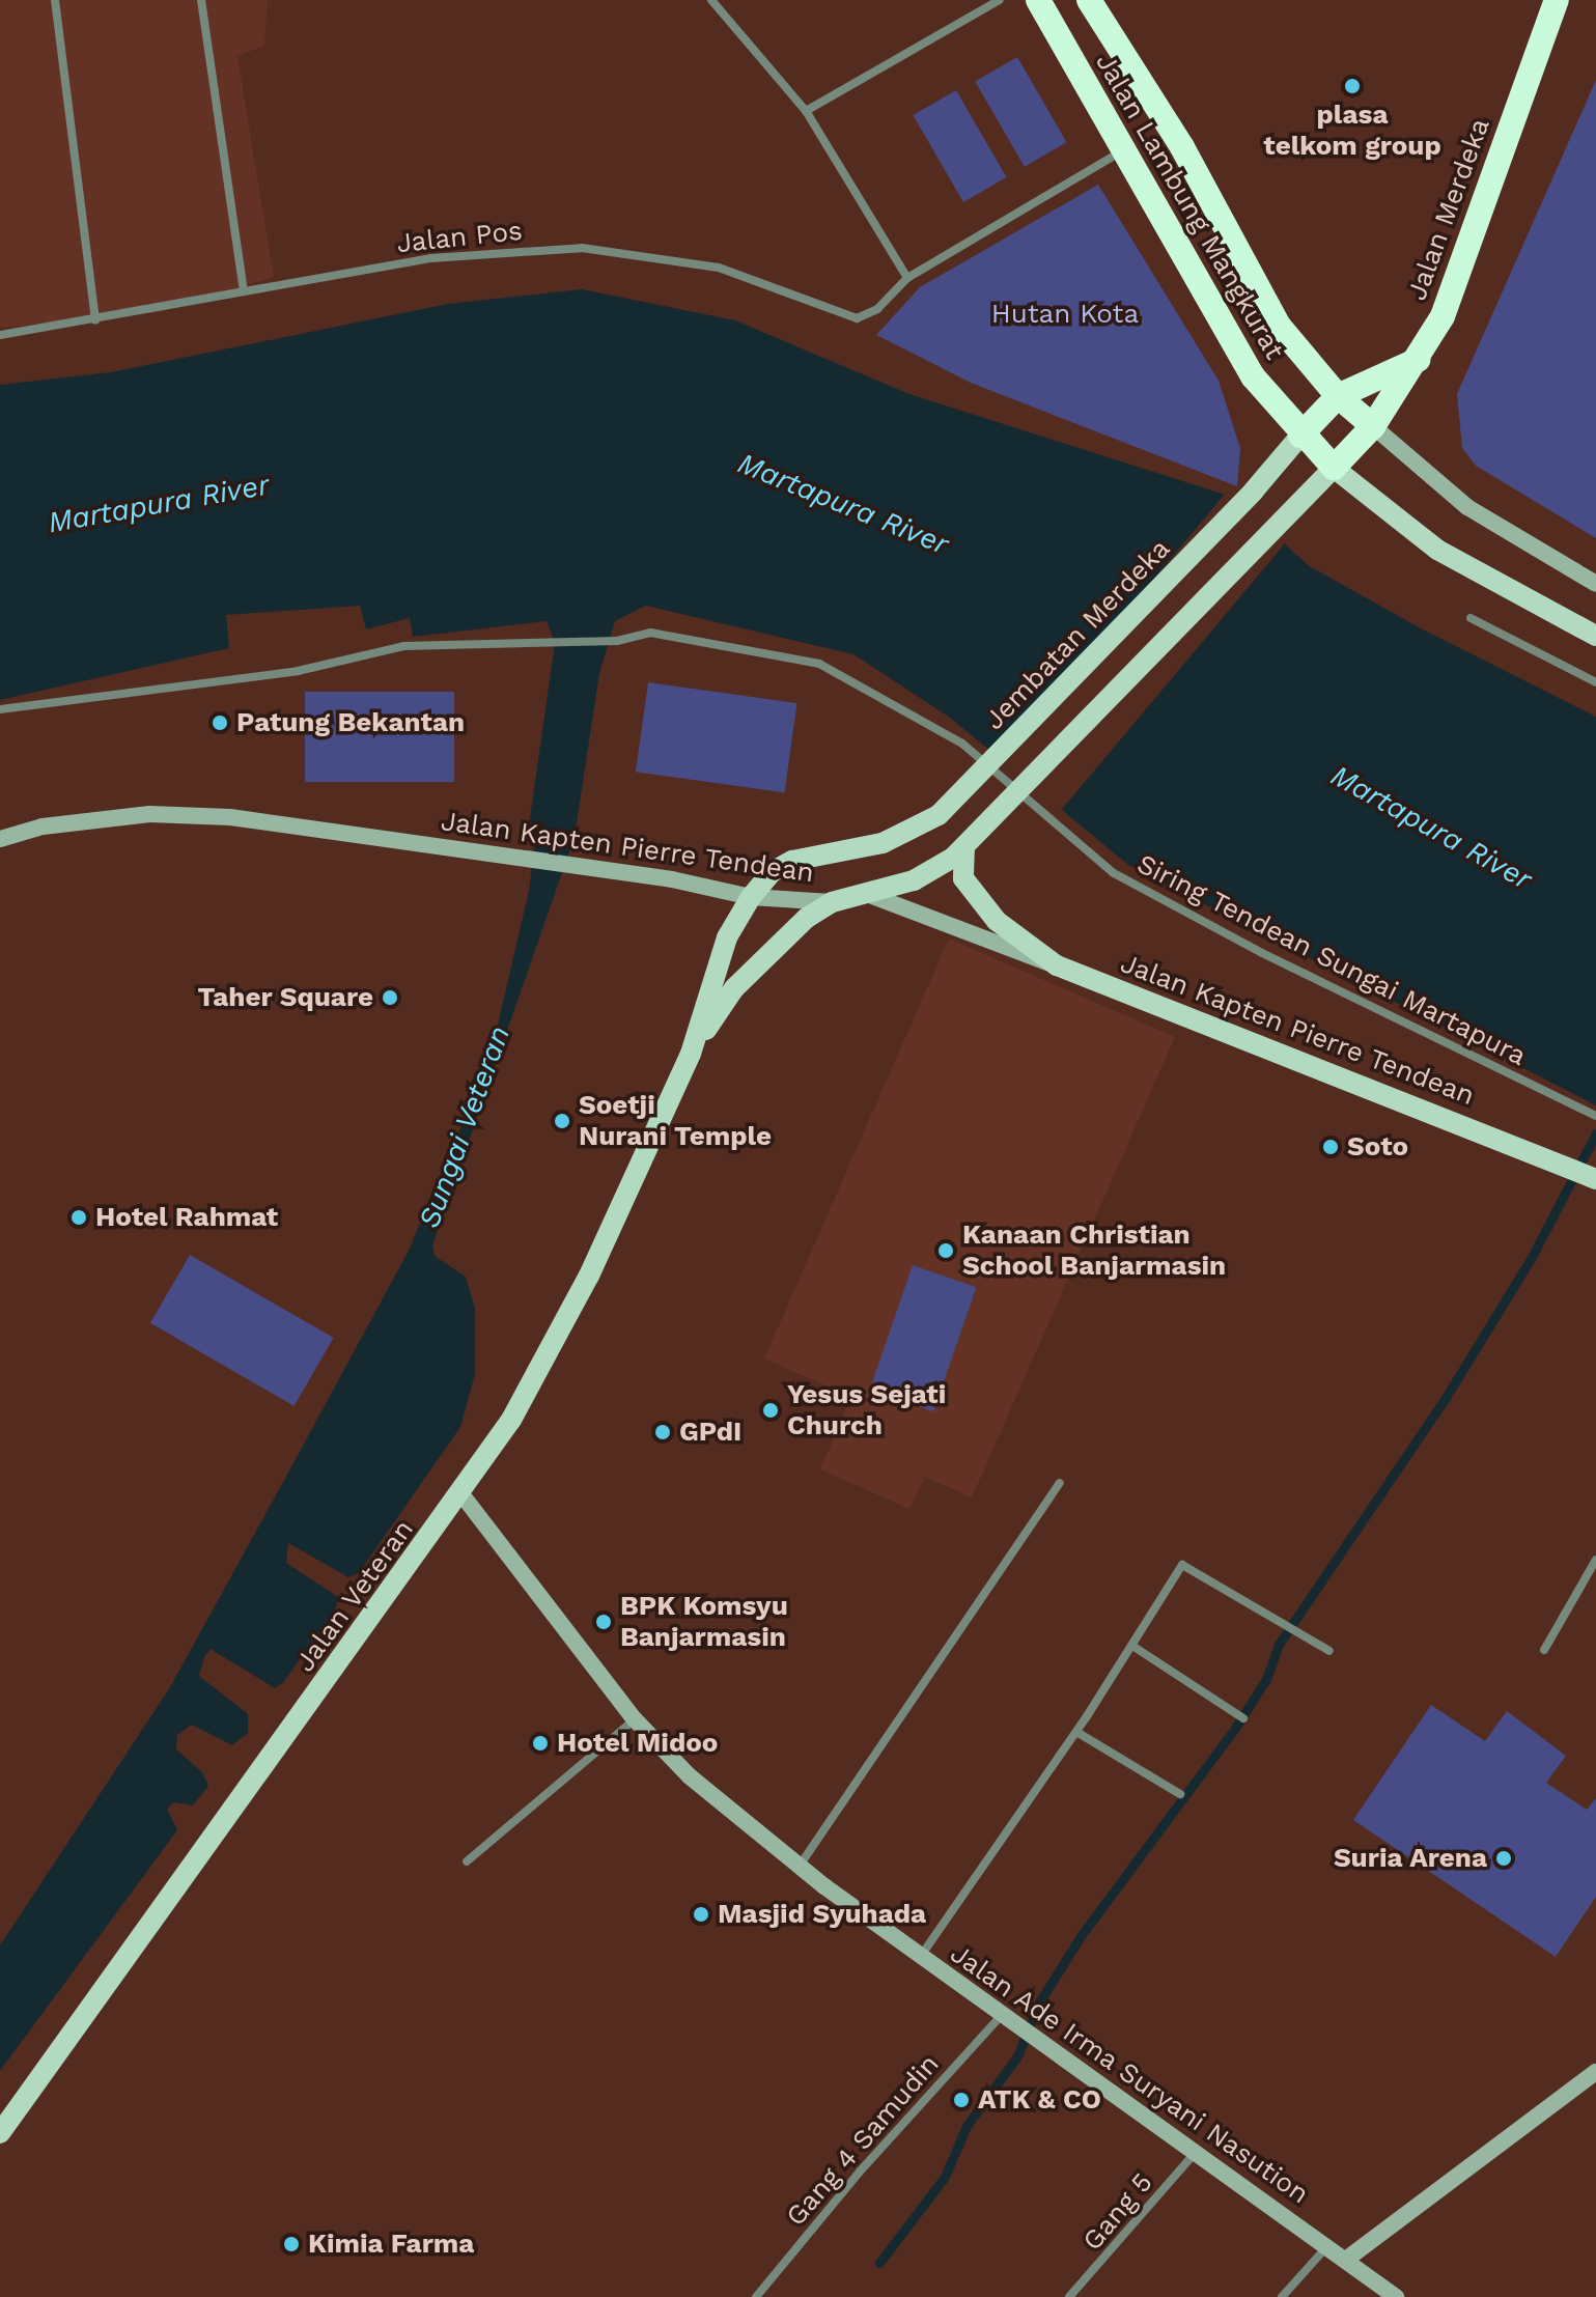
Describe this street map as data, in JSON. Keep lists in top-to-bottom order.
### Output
{
  "streets": {
    "highway": ["Jalan Lambung Mangkurat", "Jalan Merdeka"],
    "main road": ["Jembatan Merdeka", "Jalan Kapten Pierre Tendean", "Jalan Veteran"],
    "street": [
      "Jalan Pos",
      "Siring Tendean Sungai Martapura",
      "Jalan Ade Irma Suryani Nasution",
      "Gang 4 Samudin",
      "Gang 5"
    ]
  },
  "crossings": [
    ["Jalan Lambung Mangkurat", "Jalan Merdeka"],
    ["Jalan Lambung Mangkurat", "Jembatan Merdeka"],
    ["Jembatan Merdeka", "Jalan Kapten Pierre Tendean"],
    ["Jembatan Merdeka", "Jalan Veteran"],
    ["Jalan Veteran", "Jalan Ade Irma Suryani Nasution"],
    ["Jalan Ade Irma Suryani Nasution", "Gang 4 Samudin"],
    ["Jalan Ade Irma Suryani Nasution", "Gang 5"]
  ],
  "water": ["Martapura River", "Sungai Veteran"],
  "parks": ["Hutan Kota"],
  "places": [
    "plasa telkom group",
    "Patung Bekantan",
    "Taher Square",
    "Soetji Nurani Temple",
    "Soto",
    "Hotel Rahmat",
    "Kanaan Christian School Banjarmasin",
    "Yesus Sejati Church",
    "GPdI",
    "BPK Komsyu Banjarmasin",
    "Hotel Midoo",
    "Suria Arena",
    "Masjid Syuhada",
    "ATK & CO",
    "Kimia Farma"
  ]
}
